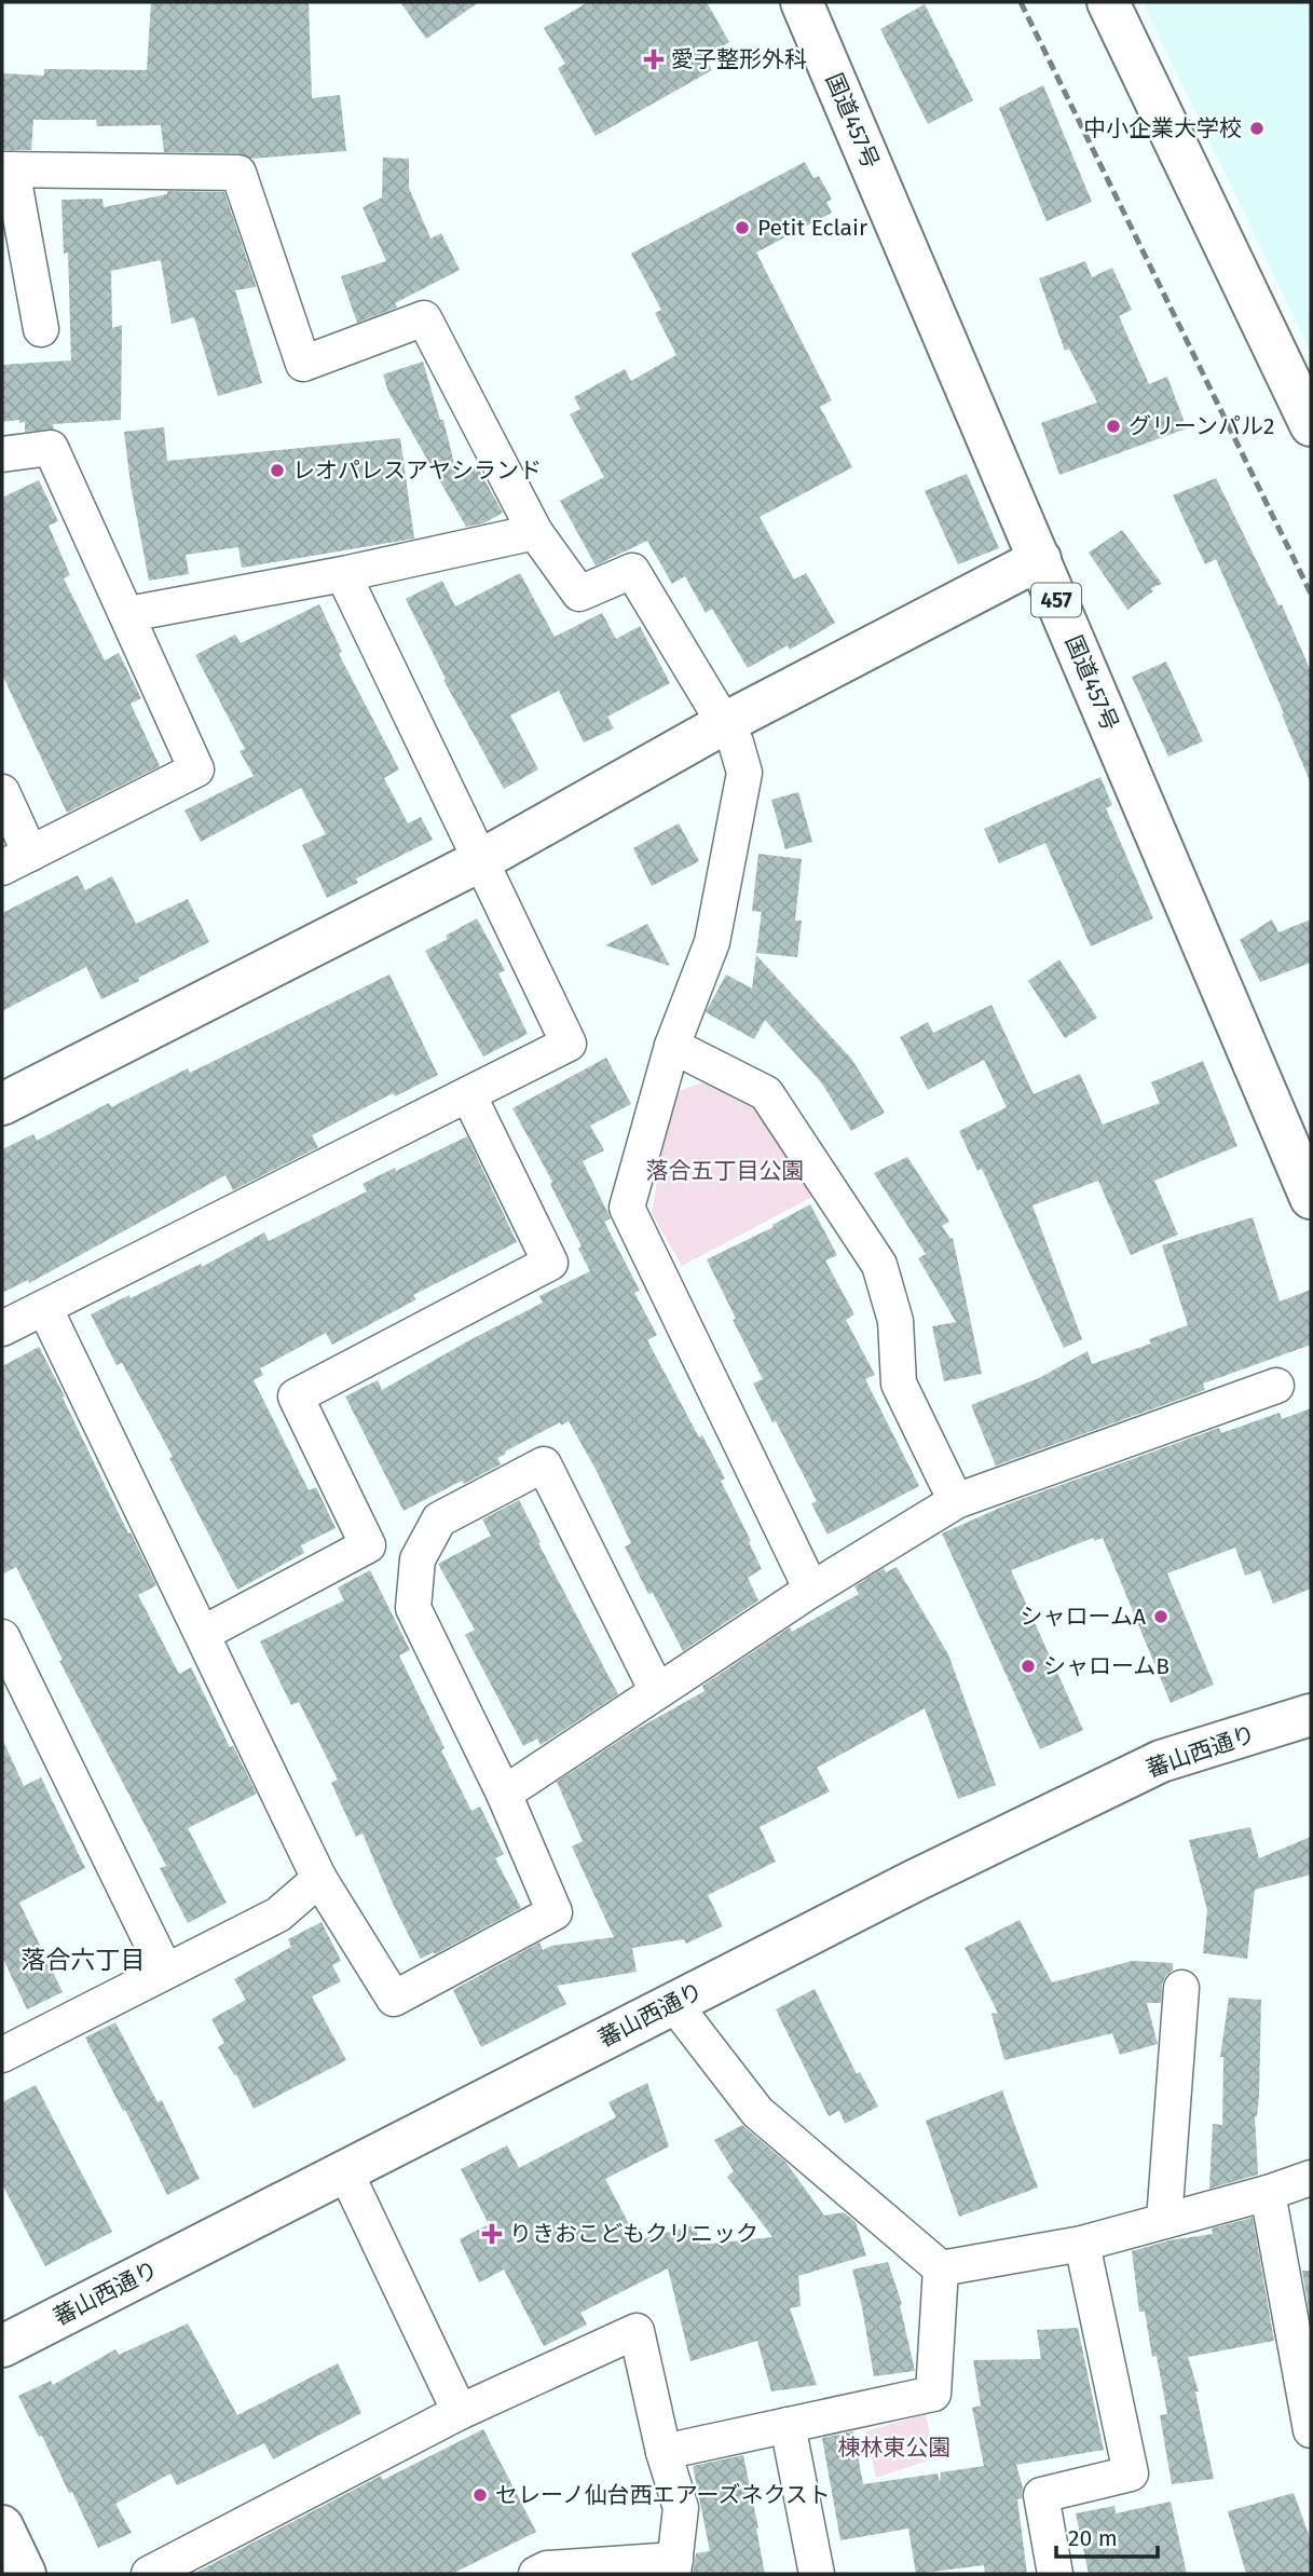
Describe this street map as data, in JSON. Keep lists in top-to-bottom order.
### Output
{
  "streets": {
    "main road": ["国道457号", "457", "蕃山西通り"]
  },
  "districts": ["落合六丁目"],
  "parks": ["落合五丁目公園", "棟林東公園"],
  "places": {
    "health": ["愛子整形外科", "りきおこどもクリニック"],
    "other": [
      "中小企業大学校",
      "Petit Eclair",
      "グリーンパル2",
      "レオパレスアヤシランド",
      "シャロームA",
      "シャロームB",
      "セレーノ仙台西エアーズネクスト"
    ]
  },
  "scale_bar": "20 m"
}
